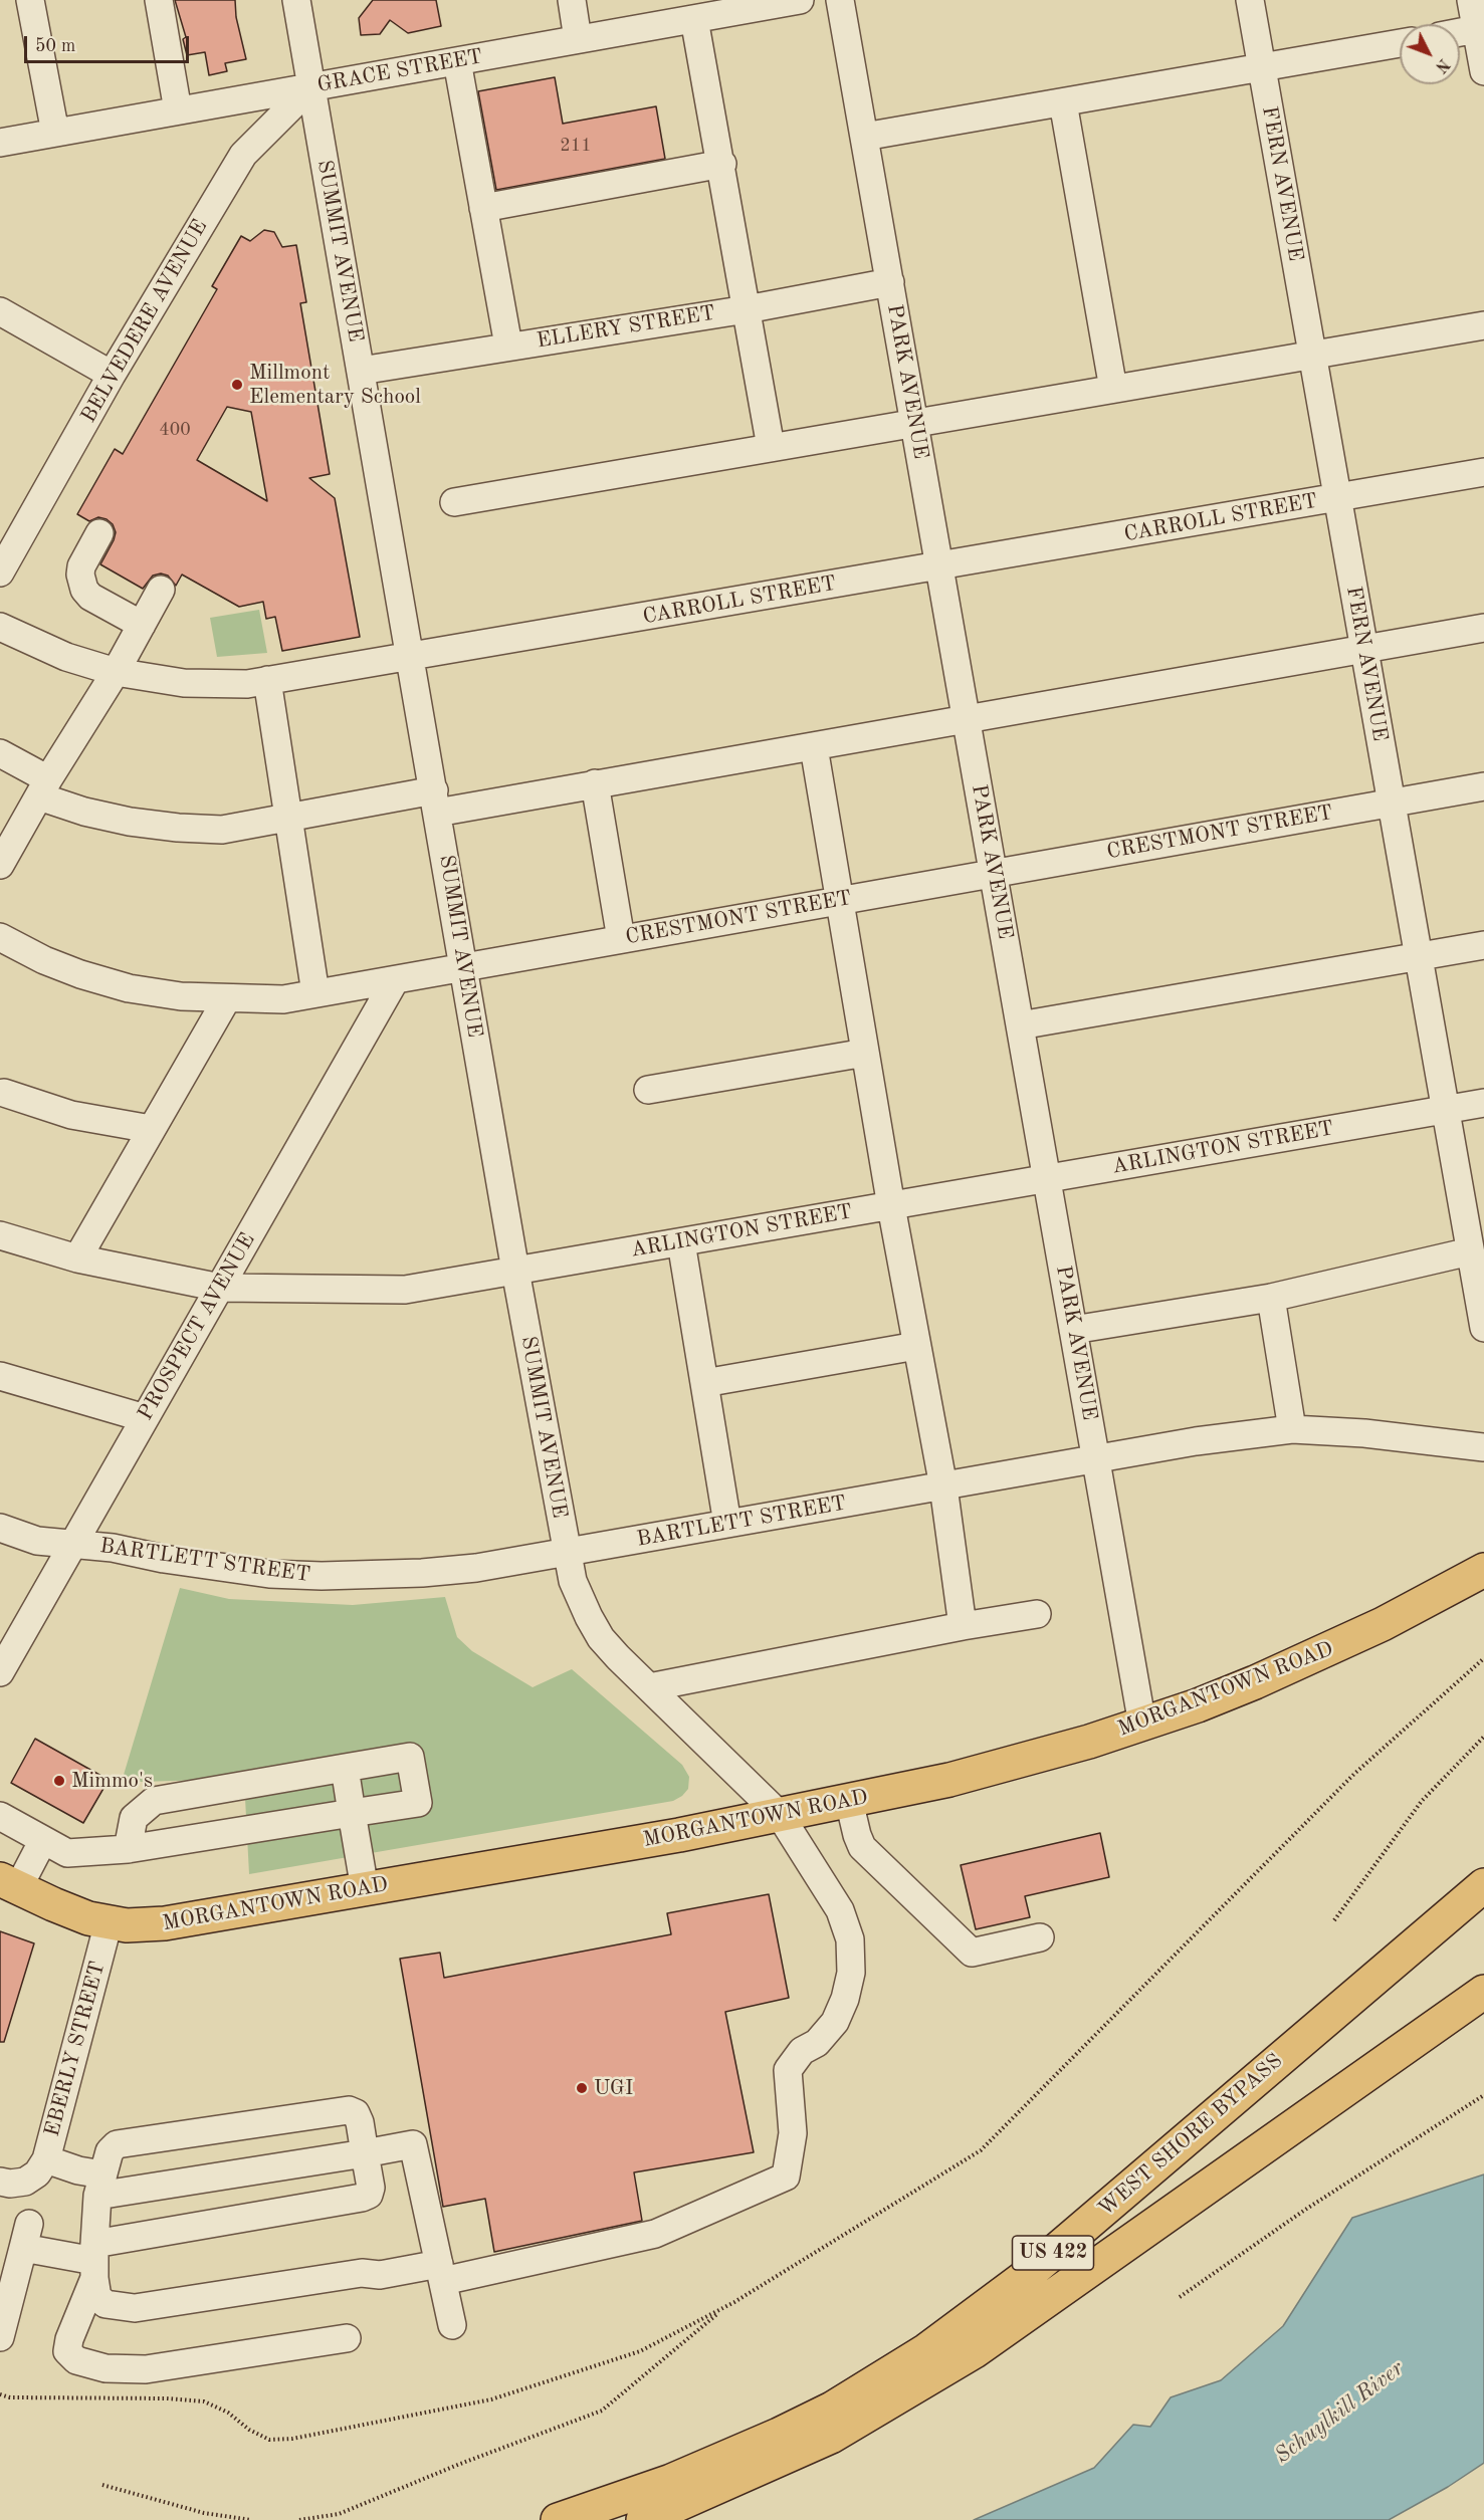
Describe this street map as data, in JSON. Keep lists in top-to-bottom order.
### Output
{
  "streets": {
    "main road": ["MORGANTOWN ROAD", "WEST SHORE BYPASS", "US 422"],
    "street": [
      "GRACE STREET",
      "FERN AVENUE",
      "SUMMIT AVENUE",
      "BELVEDERE AVENUE",
      "ELLERY STREET",
      "PARK AVENUE",
      "CARROLL STREET",
      "CRESTMONT STREET",
      "ARLINGTON STREET",
      "PROSPECT AVENUE",
      "BARTLETT STREET",
      "EBERLY STREET"
    ]
  },
  "crossings": [
    ["GRACE STREET", "SUMMIT AVENUE"],
    ["GRACE STREET", "BELVEDERE AVENUE"],
    ["FERN AVENUE", "CARROLL STREET"],
    ["FERN AVENUE", "CRESTMONT STREET"],
    ["FERN AVENUE", "ARLINGTON STREET"],
    ["SUMMIT AVENUE", "BELVEDERE AVENUE"],
    ["SUMMIT AVENUE", "ELLERY STREET"],
    ["SUMMIT AVENUE", "CARROLL STREET"],
    ["SUMMIT AVENUE", "CRESTMONT STREET"],
    ["SUMMIT AVENUE", "ARLINGTON STREET"],
    ["SUMMIT AVENUE", "BARTLETT STREET"],
    ["SUMMIT AVENUE", "MORGANTOWN ROAD"],
    ["ELLERY STREET", "PARK AVENUE"],
    ["PARK AVENUE", "CARROLL STREET"],
    ["PARK AVENUE", "CRESTMONT STREET"],
    ["PARK AVENUE", "ARLINGTON STREET"],
    ["PARK AVENUE", "BARTLETT STREET"],
    ["PARK AVENUE", "MORGANTOWN ROAD"],
    ["CRESTMONT STREET", "PROSPECT AVENUE"],
    ["ARLINGTON STREET", "PROSPECT AVENUE"],
    ["PROSPECT AVENUE", "BARTLETT STREET"],
    ["MORGANTOWN ROAD", "EBERLY STREET"]
  ],
  "water": ["Schuylkill River"],
  "places": ["Millmont Elementary School", "Mimmo's", "UGI"],
  "house_numbers": ["211", "400"],
  "scale_bar": "50 m",
  "north": "bottom right"
}
